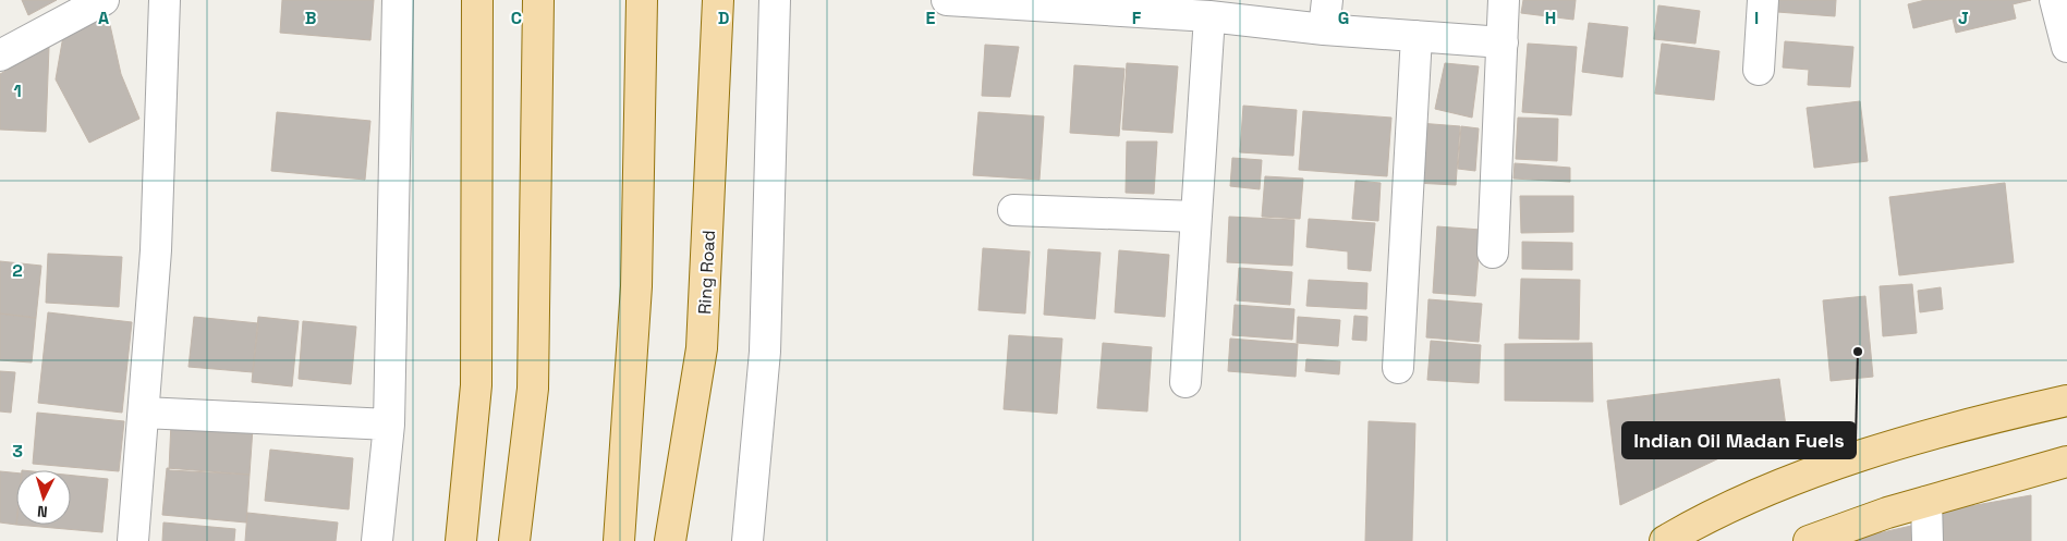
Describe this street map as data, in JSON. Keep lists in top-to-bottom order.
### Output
{
  "streets": {
    "main road": ["Ring Road"]
  },
  "places": ["Indian Oil Madan Fuels"],
  "north": "bottom",
  "grid": {
    "columns": [
      "A",
      "B",
      "C",
      "D",
      "E",
      "F",
      "G",
      "H",
      "I",
      "J"
    ],
    "rows": ["1", "2", "3"]
  }
}
